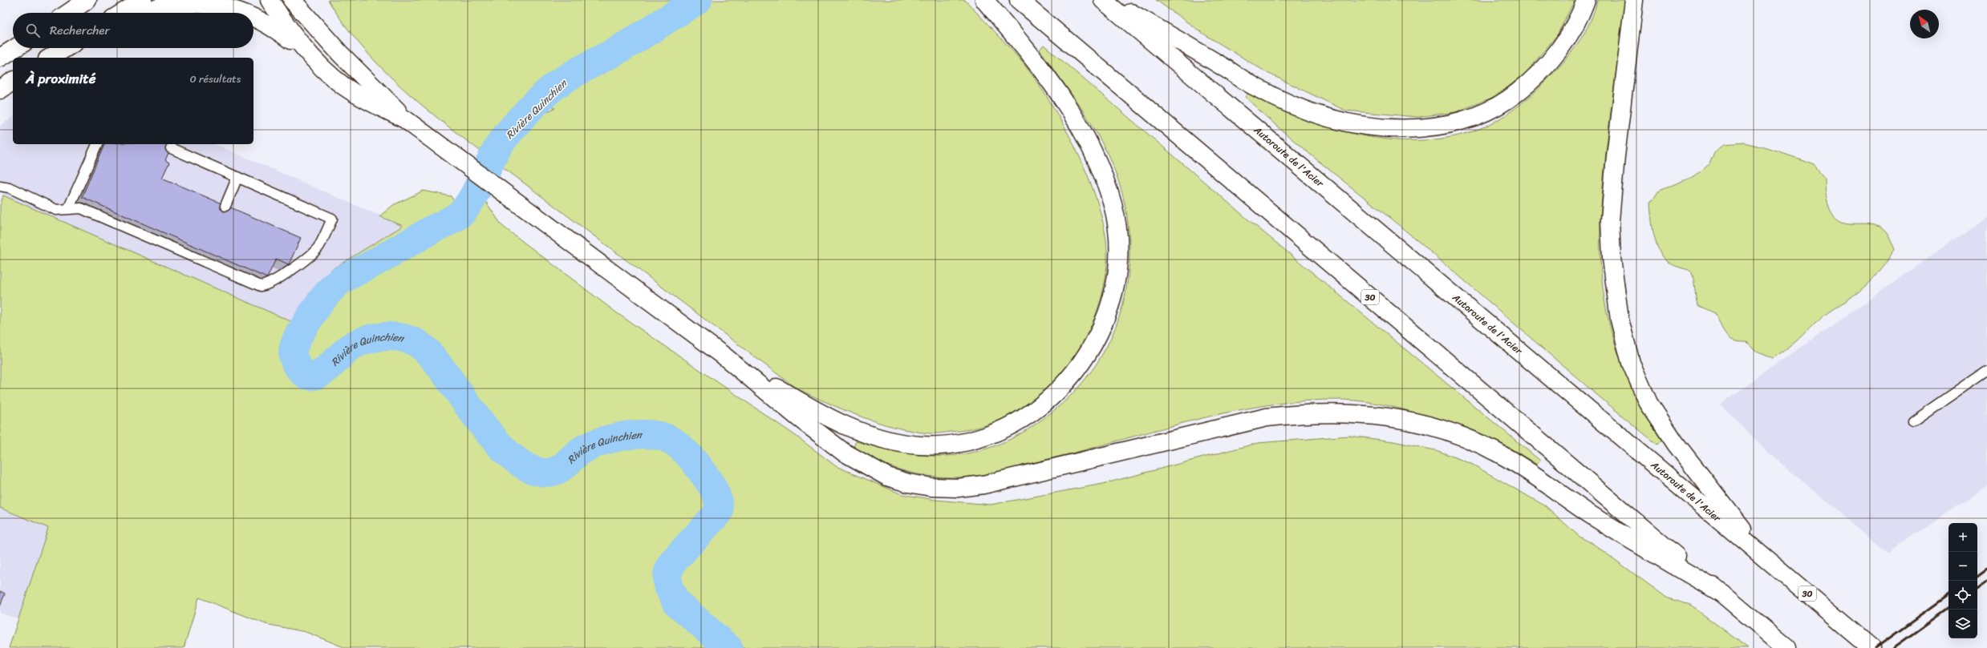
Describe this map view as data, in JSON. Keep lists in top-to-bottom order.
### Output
{
  "streets": {
    "main road": ["Autoroute de l'Acier", "30"]
  },
  "water": ["Rivière Quinchien"],
  "north": "top left",
  "page": {
    "search": "Rechercher",
    "heading": ["À proximité", "0 résultats"],
    "map_buttons": ["+", "−"]
  }
}
